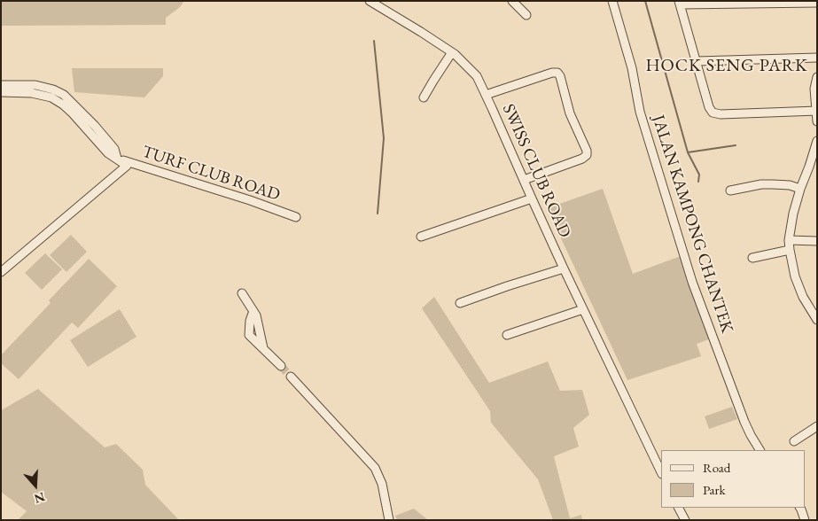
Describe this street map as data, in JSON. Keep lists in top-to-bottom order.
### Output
{
  "streets": {
    "street": ["SWISS CLUB ROAD", "TURF CLUB ROAD", "JALAN KAMPONG CHANTEK"]
  },
  "districts": ["HOCK SENG PARK"],
  "legend": ["Road", "Park"],
  "north": "bottom"
}
